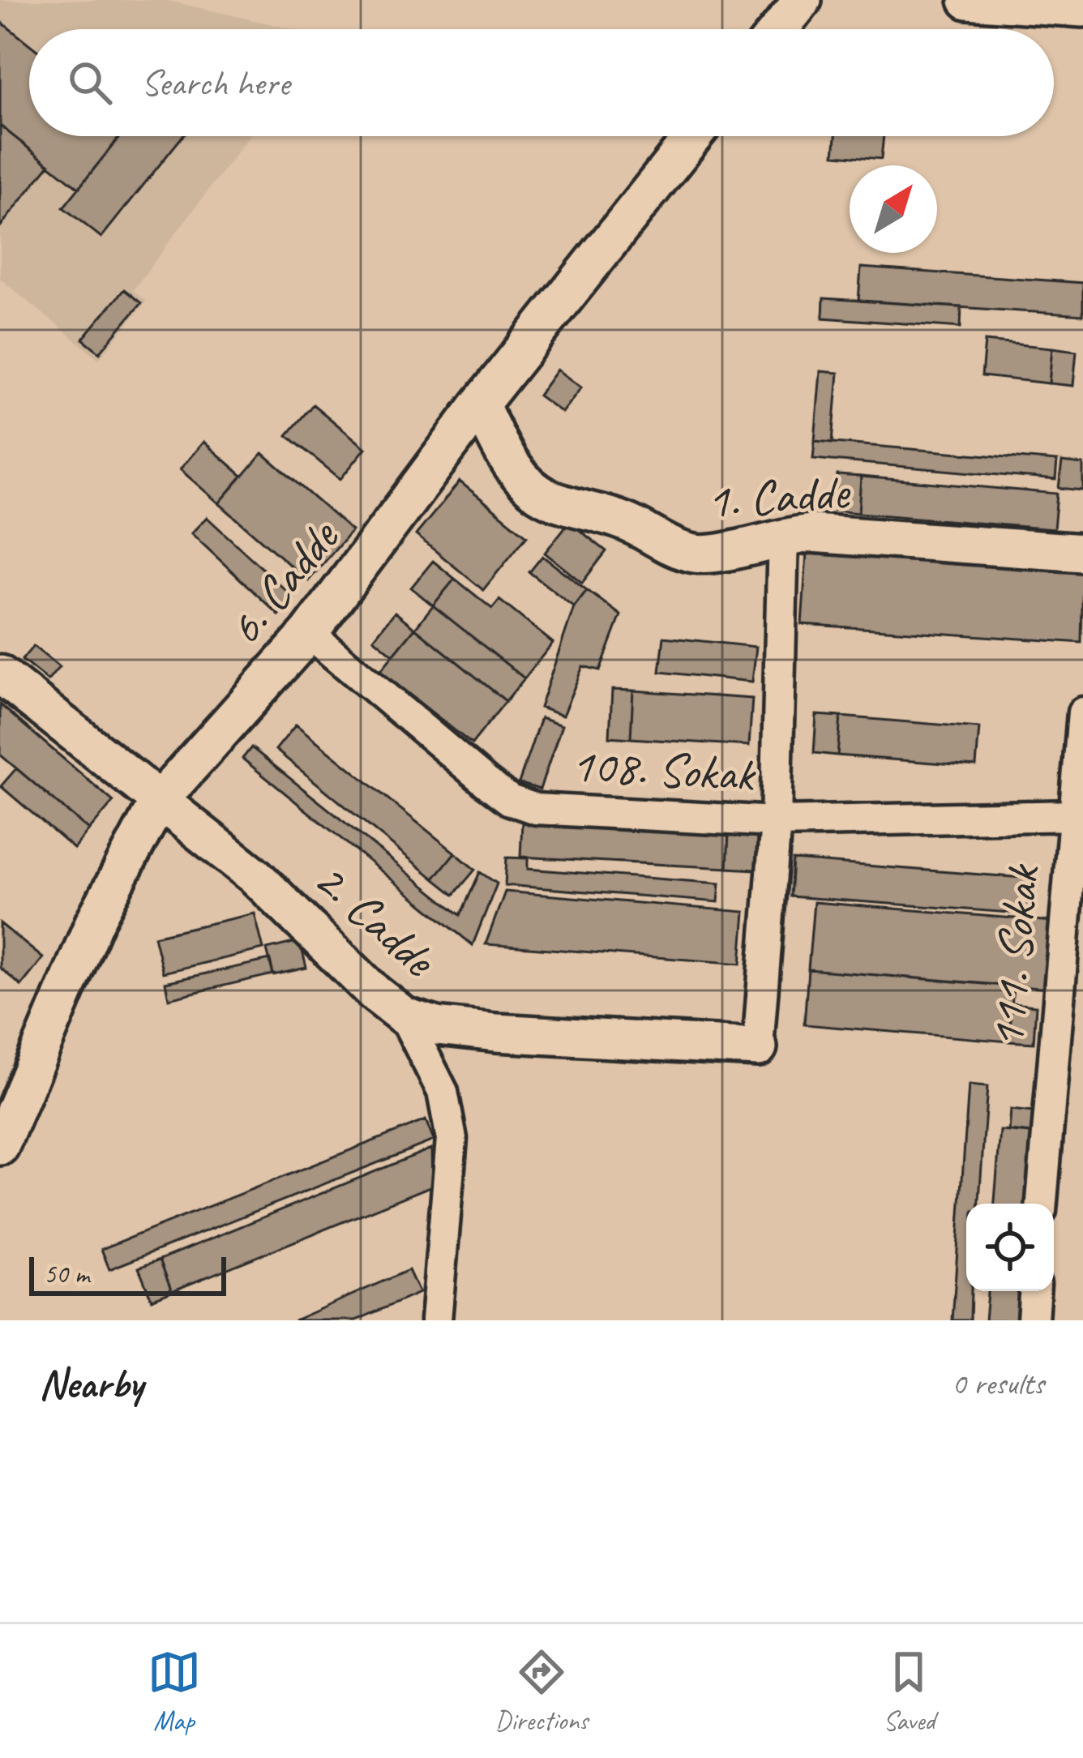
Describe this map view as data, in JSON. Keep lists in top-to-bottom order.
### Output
{
  "streets": {
    "street": [
      "1. Cadde",
      "6. Cadde",
      "108. Sokak",
      "2. Cadde",
      "111. Sokak"
    ]
  },
  "crossings": [
    ["1. Cadde", "6. Cadde"],
    ["6. Cadde", "108. Sokak"],
    ["6. Cadde", "2. Cadde"],
    ["108. Sokak", "111. Sokak"]
  ],
  "scale_bar": "50 m",
  "north": "top right",
  "page": {
    "search": "Search here",
    "scale": "50 m",
    "heading": ["Nearby", "0 results"],
    "nav": ["Map", "Directions", "Saved"]
  }
}
